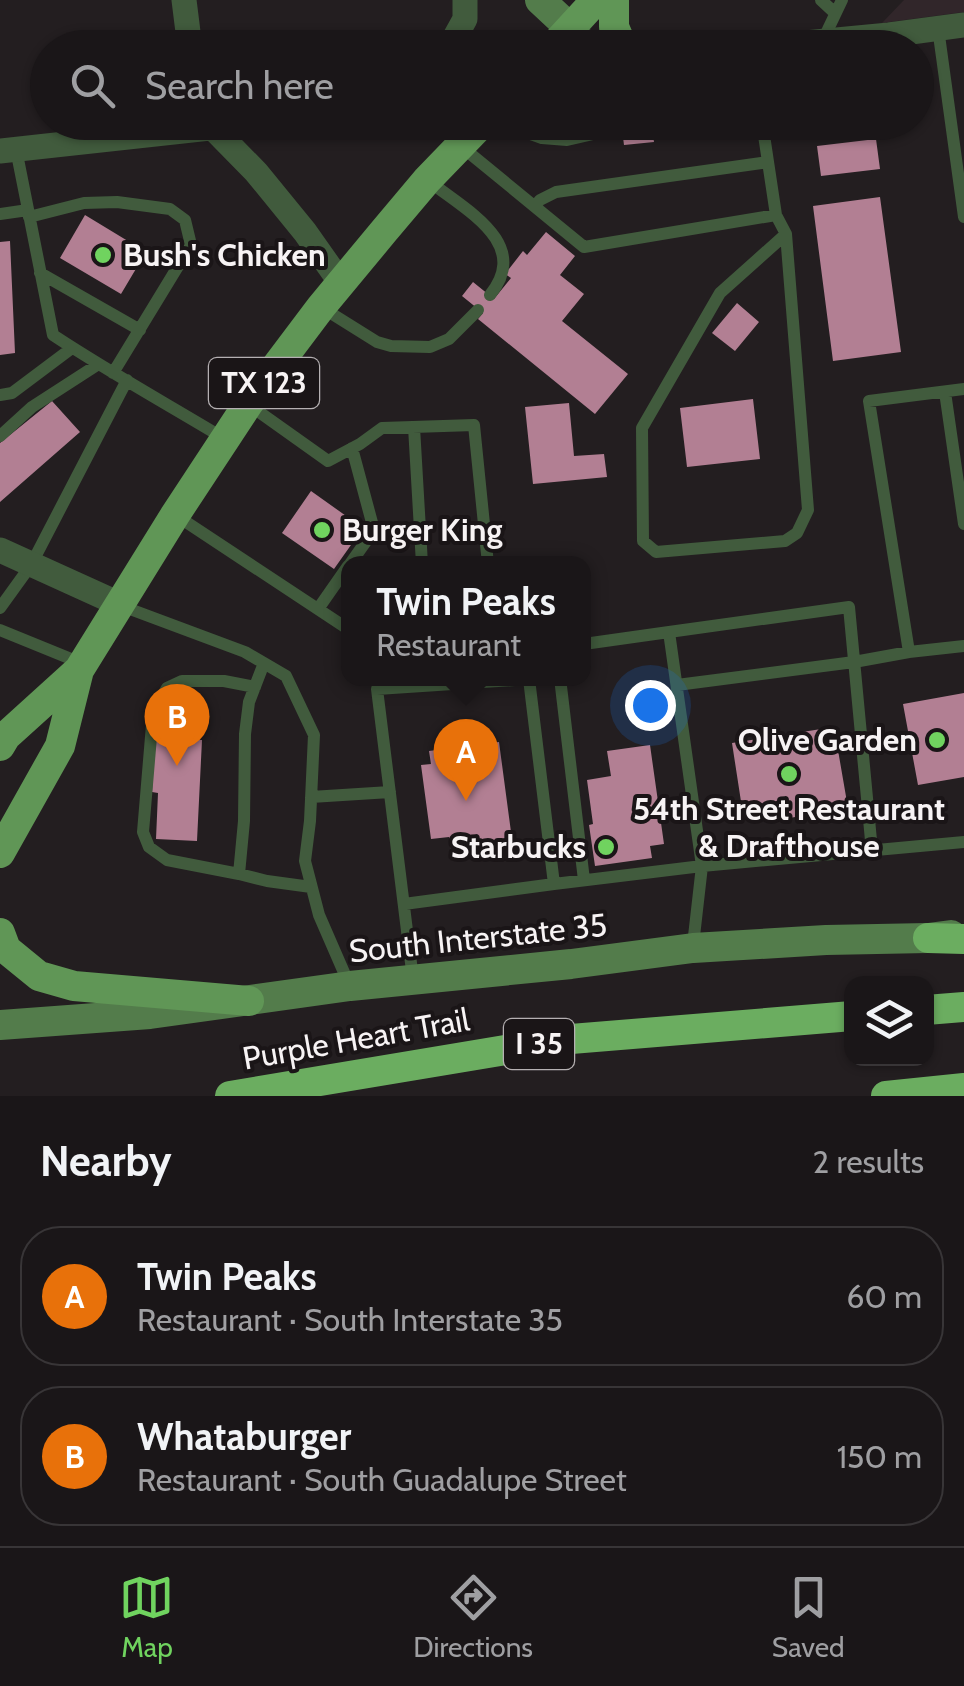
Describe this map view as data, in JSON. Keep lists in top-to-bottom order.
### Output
{
  "streets": {
    "highway": ["Purple Heart Trail", "I 35"],
    "main road": ["TX 123", "South Interstate 35"]
  },
  "places": [
    "Bush's Chicken",
    "Burger King",
    "Olive Garden",
    "54th Street Restaurant & Drafthouse",
    "Starbucks"
  ],
  "page": {
    "search": "Search here",
    "popup": ["Twin Peaks", "Restaurant"],
    "pins": ["B", "A"],
    "heading": ["Nearby", "2 results"],
    "list": [
      {
        "mark": "A",
        "name": "Twin Peaks",
        "note": "Restaurant · South Interstate 35",
        "value": "60 m"
      },
      {
        "mark": "B",
        "name": "Whataburger",
        "note": "Restaurant · South Guadalupe Street",
        "value": "150 m"
      }
    ],
    "nav": ["Map", "Directions", "Saved"]
  }
}
